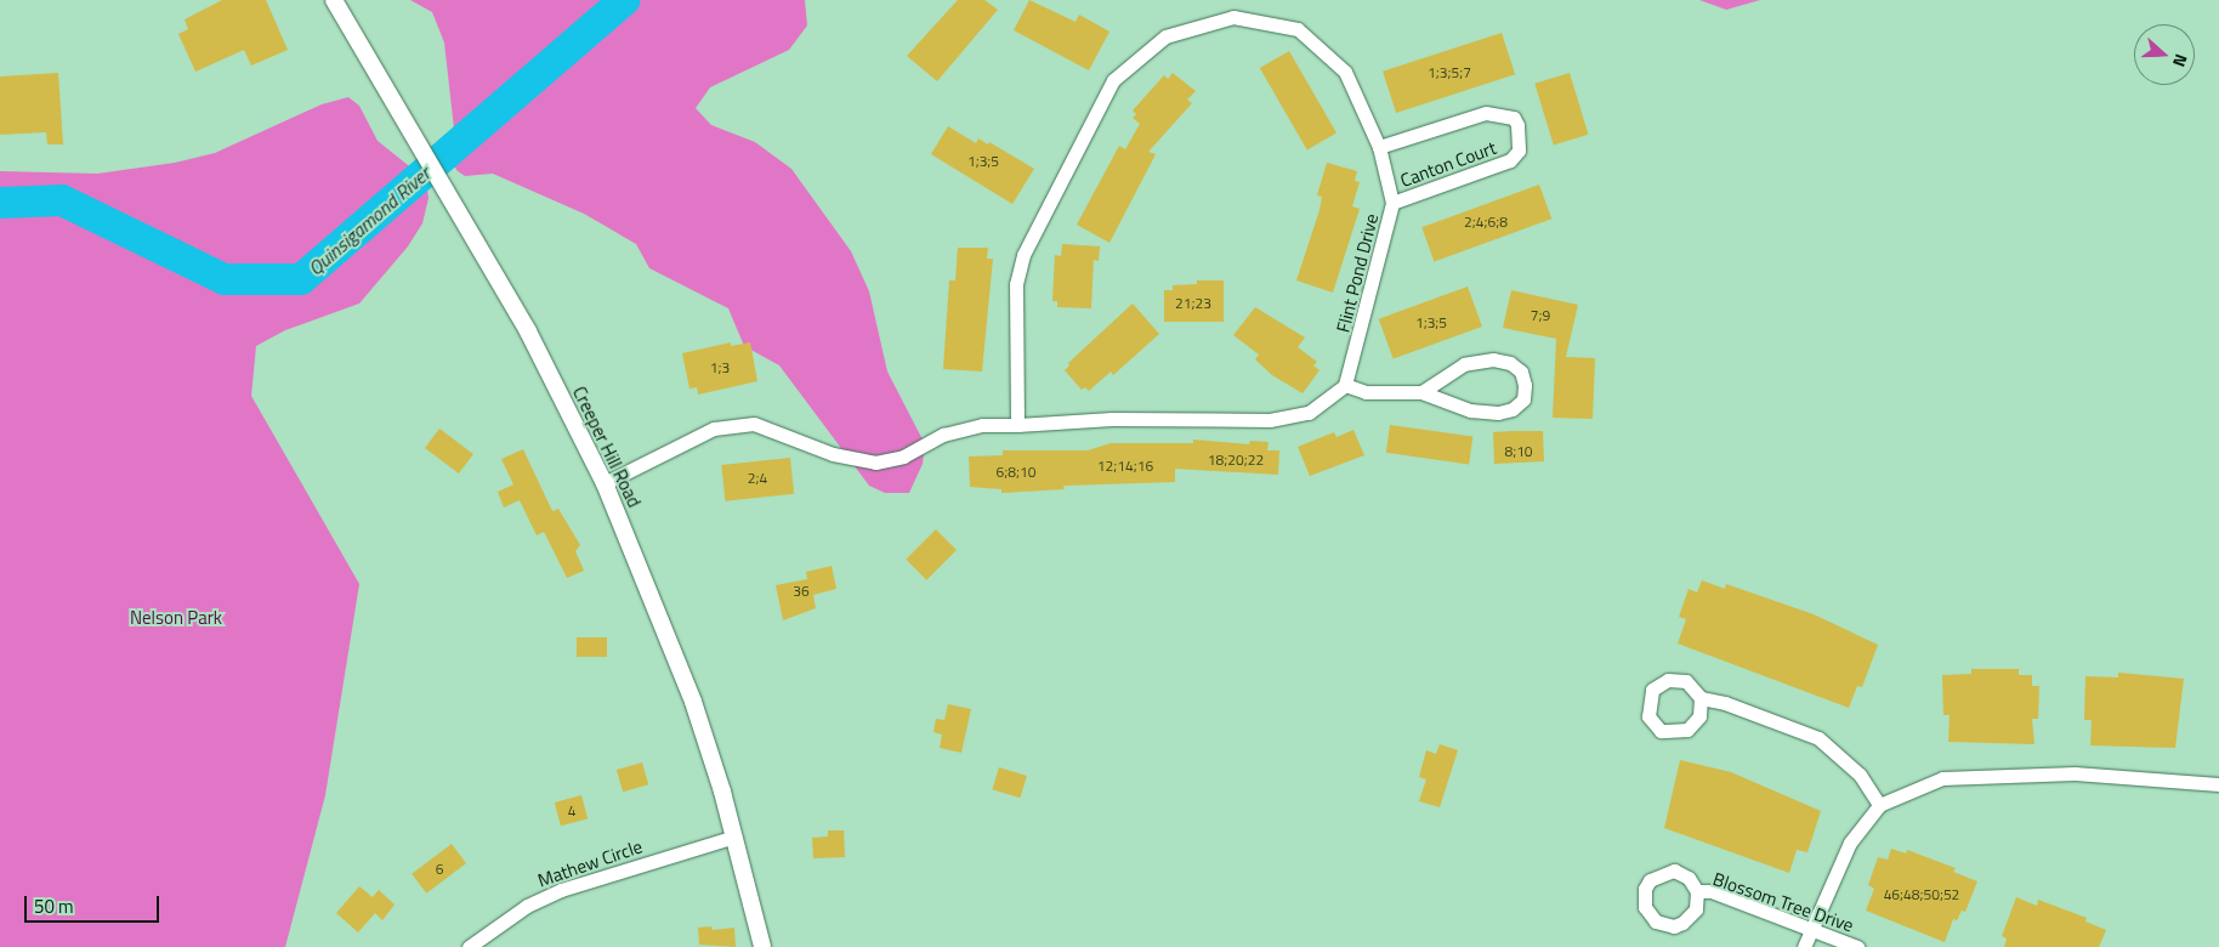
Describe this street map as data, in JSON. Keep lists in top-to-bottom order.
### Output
{
  "streets": {
    "street": [
      "Canton Court",
      "Flint Pond Drive",
      "Creeper Hill Road",
      "Mathew Circle",
      "Blossom Tree Drive"
    ]
  },
  "crossings": [
    ["Canton Court", "Flint Pond Drive"],
    ["Creeper Hill Road", "Mathew Circle"]
  ],
  "water": ["Quinsigamond River"],
  "parks": ["Nelson Park"],
  "house_numbers": [
    "1;3;5;7",
    "1;3;5",
    "2;4;6;8",
    "21;23",
    "7;9",
    "1;3;5",
    "1;3",
    "8;10",
    "18;20;22",
    "12;14;16",
    "6;8;10",
    "2;4",
    "36",
    "4",
    "6",
    "46;48;50;52"
  ],
  "scale_bar": "50 m",
  "north": "right"
}
